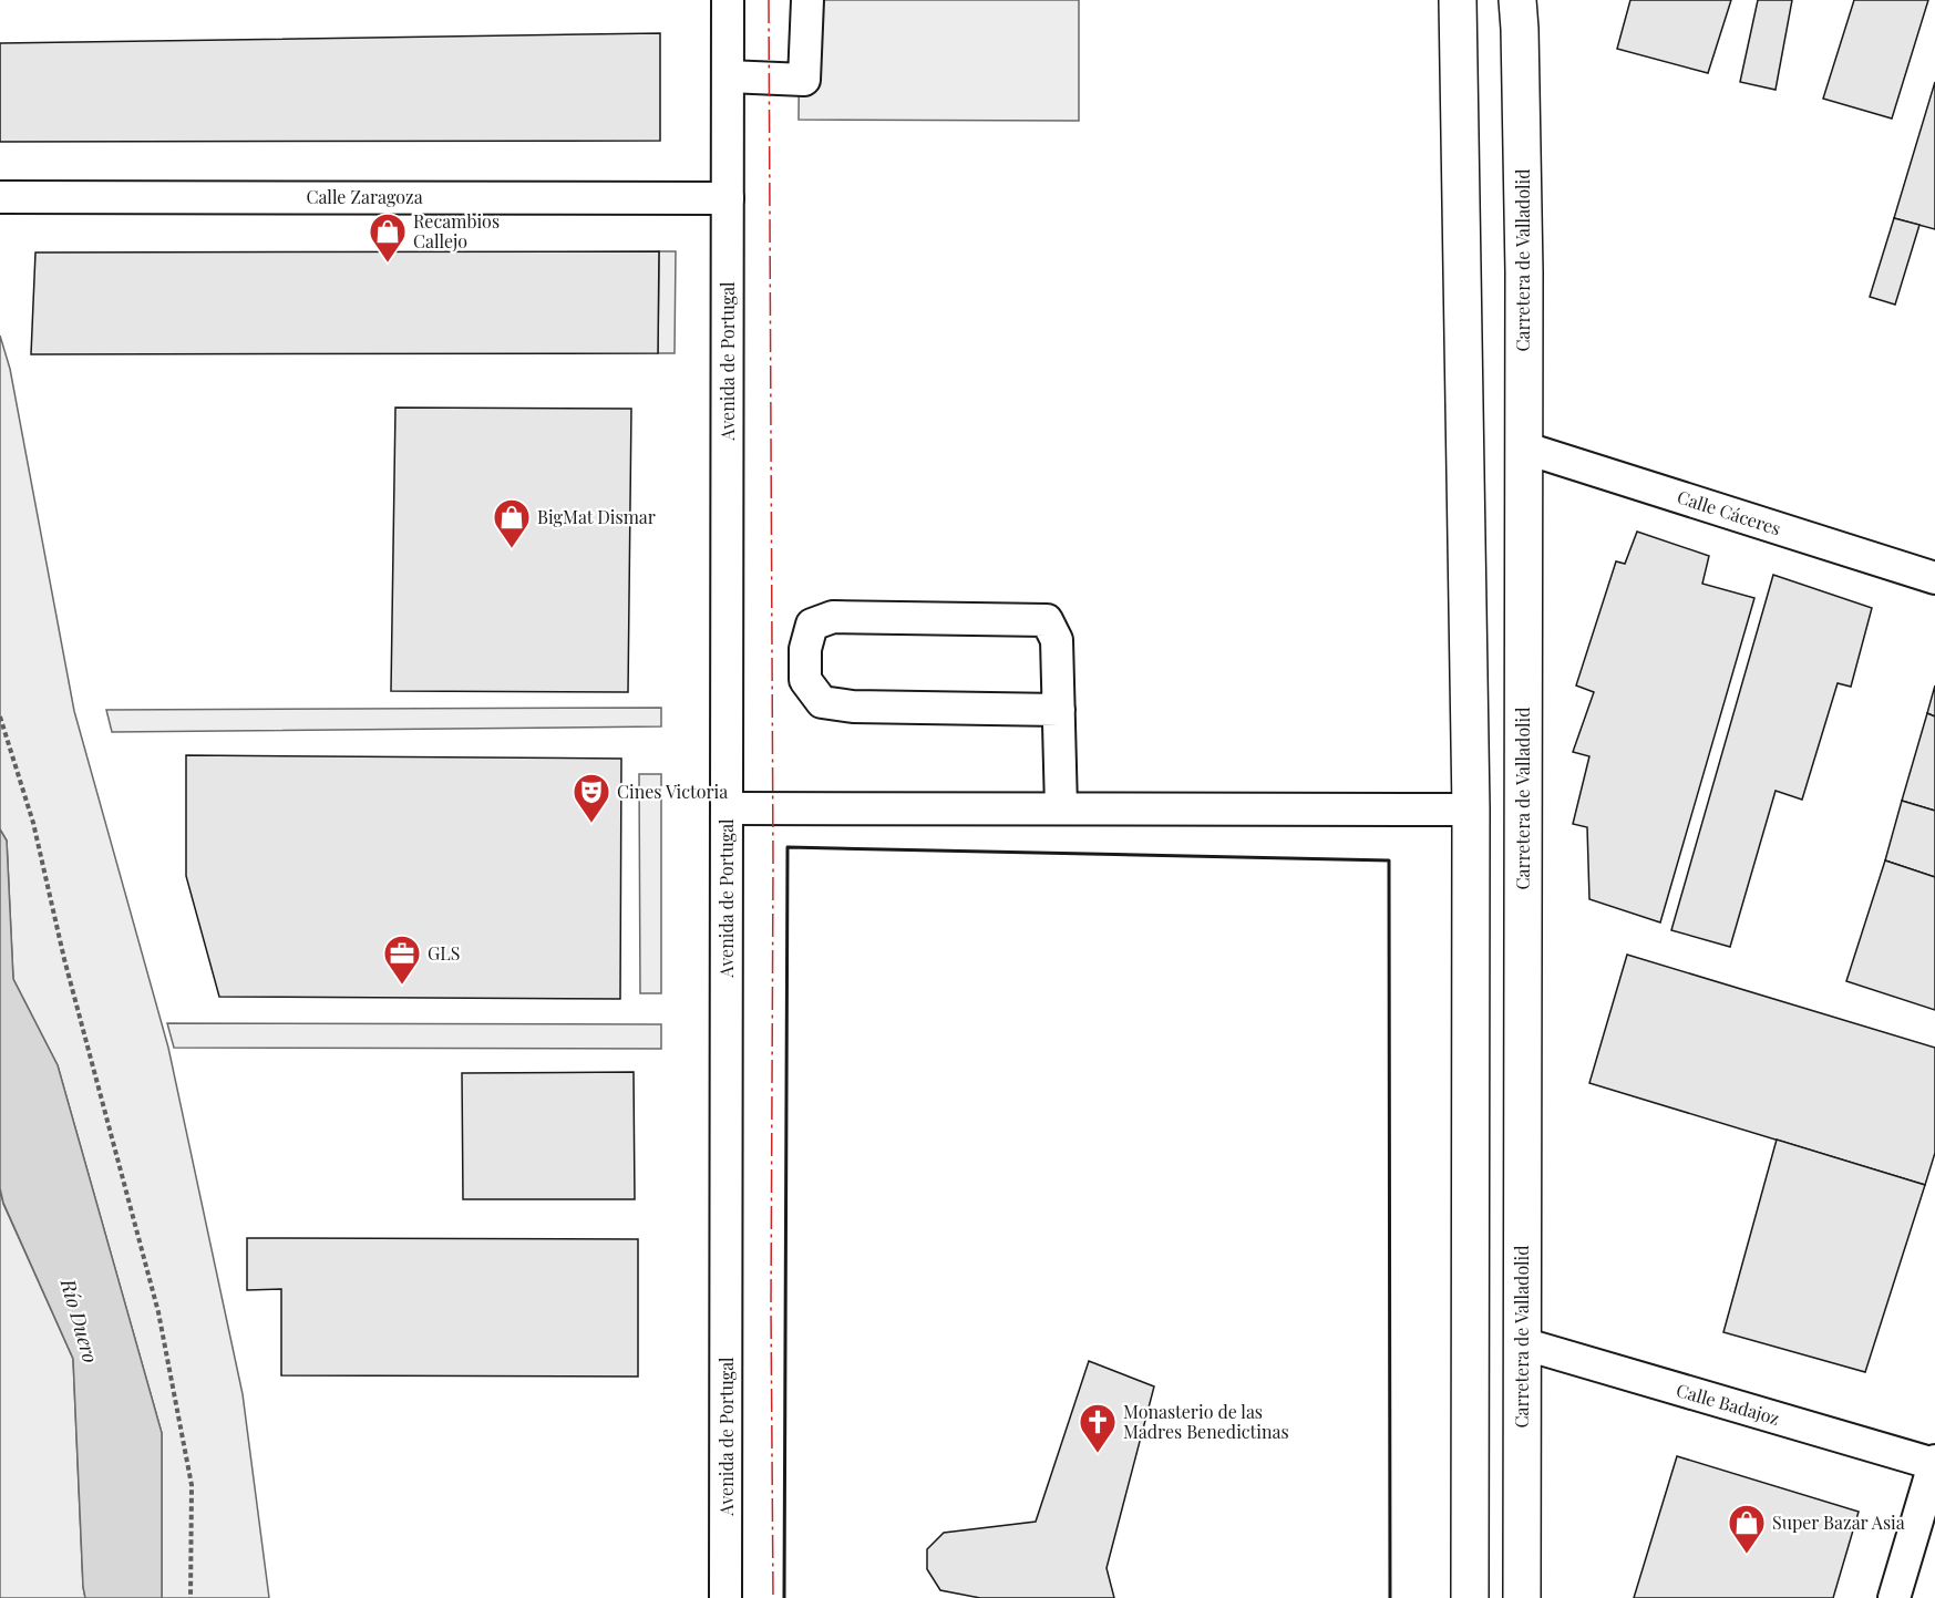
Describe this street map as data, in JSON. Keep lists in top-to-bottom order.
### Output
{
  "streets": {
    "highway": ["Carretera de Valladolid"],
    "street": [
      "Calle Zaragoza",
      "Avenida de Portugal",
      "Calle Cáceres",
      "Calle Badajoz"
    ]
  },
  "crossings": [
    ["Calle Zaragoza", "Avenida de Portugal"],
    ["Carretera de Valladolid", "Calle Cáceres"],
    ["Carretera de Valladolid", "Calle Badajoz"]
  ],
  "water": ["Río Duero"],
  "places": {
    "shop": ["Recambios Callejo", "BigMat Dismar", "Super Bazar Asia"],
    "theatre": ["Cines Victoria"],
    "office": ["GLS"],
    "church": ["Monasterio de las Madres Benedictinas"]
  }
}
